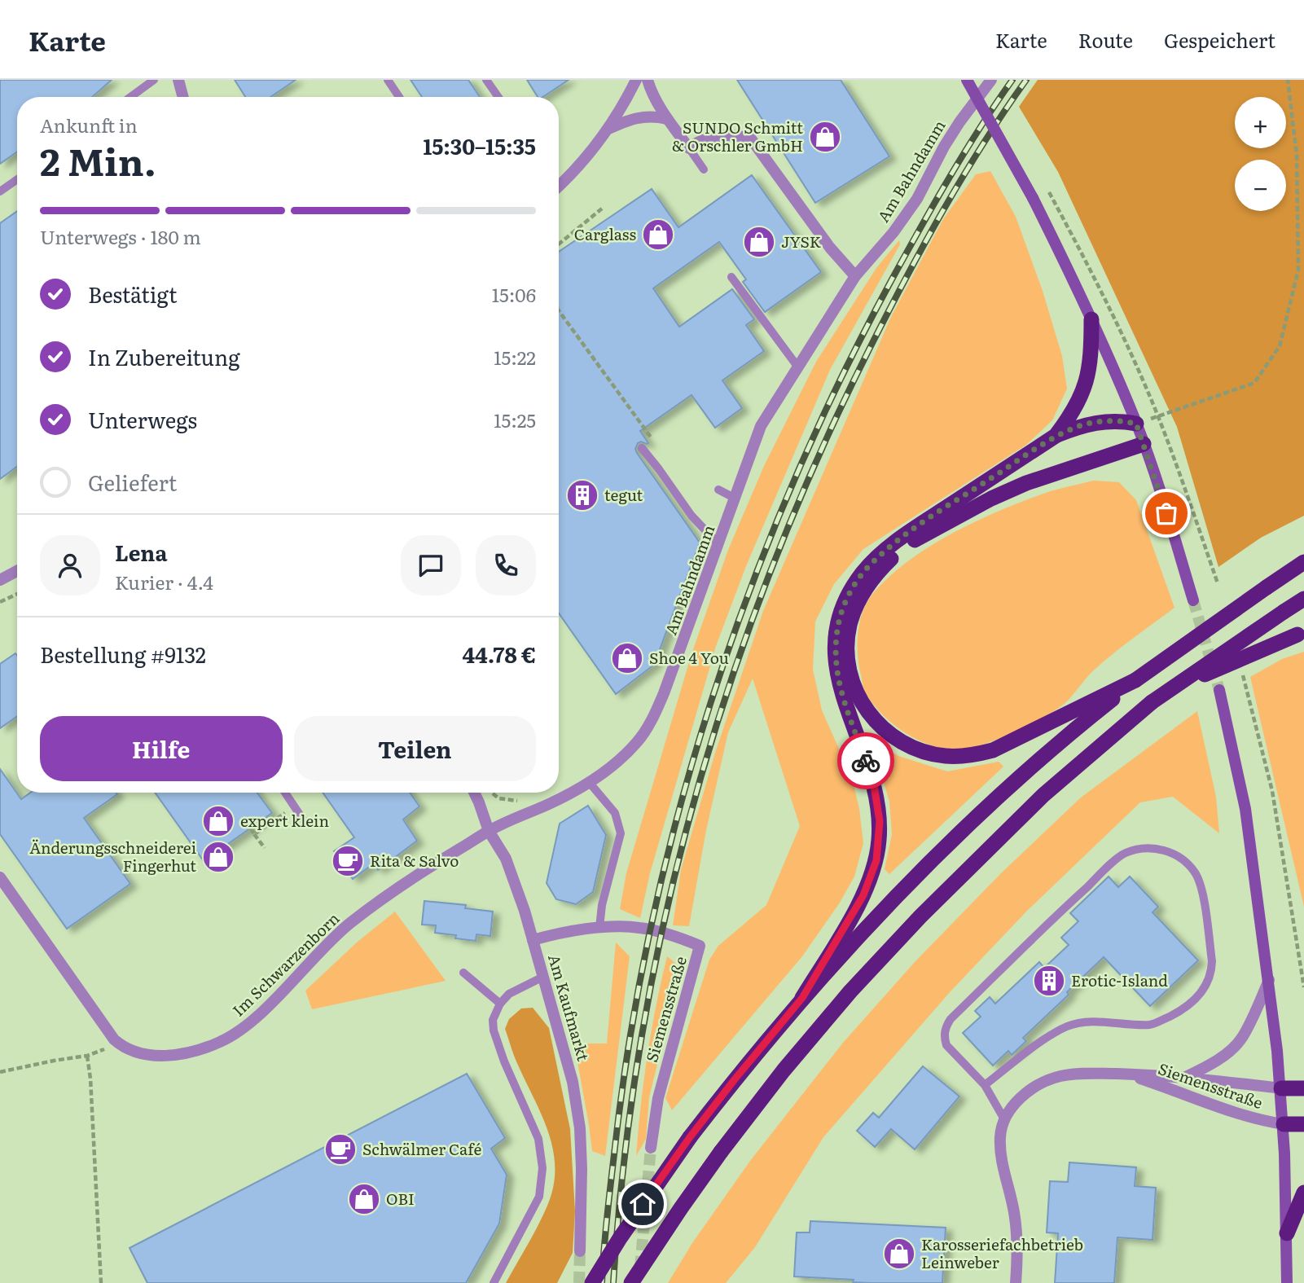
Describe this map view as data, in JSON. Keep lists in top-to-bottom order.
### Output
{
  "streets": {
    "street": [
      "Am Bahndamm",
      "Im Schwarzenborn",
      "Am Kaufmarkt",
      "Siemensstraße"
    ]
  },
  "crossings": [
    ["Am Bahndamm", "Im Schwarzenborn"],
    ["Am Bahndamm", "Am Kaufmarkt"],
    ["Im Schwarzenborn", "Am Kaufmarkt"],
    ["Am Kaufmarkt", "Siemensstraße"]
  ],
  "places": {
    "shop": [
      "SUNDO Schmitt & Orschler GmbH",
      "Carglass",
      "JYSK",
      "Shoe 4 You",
      "expert klein",
      "Änderungsschneiderei Fingerhut",
      "OBI",
      "Karosseriefachbetrieb Leinweber"
    ],
    "building": ["tegut", "Erotic-Island"],
    "cafe": ["Rita & Salvo", "Schwälmer Café"]
  },
  "page": {
    "header": "Karte",
    "nav": ["Karte", "Route", "Gespeichert"],
    "map_buttons": ["+", "−"],
    "heading": ["2 Min.", "Ankunft in", "15:30–15:35"],
    "panel": [
      "Lena",
      "Kurier · 4.4",
      "Bestellung #9132",
      "44.78 €"
    ],
    "bar": "Unterwegs · 180 m",
    "list": [
      ["Bestätigt", "15:06"],
      ["In Zubereitung", "15:22"],
      ["Unterwegs", "15:25"],
      "Geliefert"
    ],
    "buttons": ["Hilfe", "Teilen"]
  }
}
